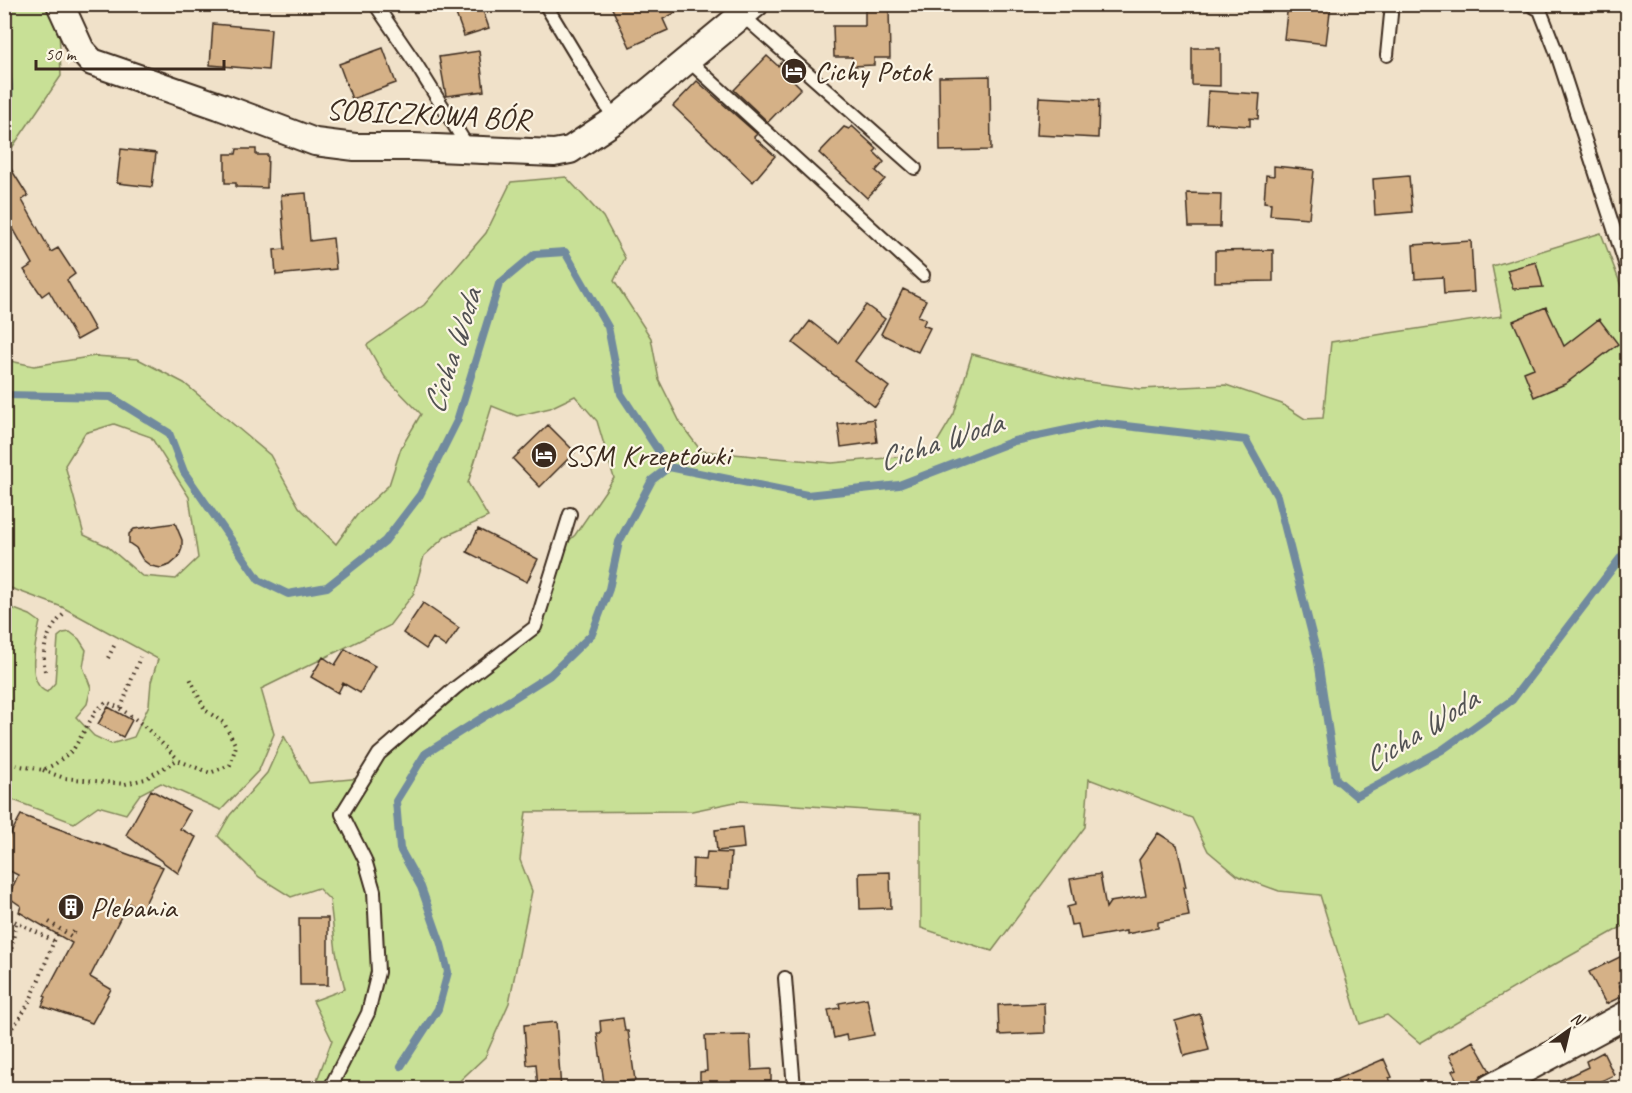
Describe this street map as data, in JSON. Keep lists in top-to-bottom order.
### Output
{
  "streets": {
    "street": ["SOBICZKOWA BÓR"]
  },
  "water": ["Cicha Woda"],
  "places": {
    "hotel": ["Cichy Potok", "SSM Krzeptówki"],
    "building": ["Plebania"]
  },
  "scale_bar": "50 m",
  "north": "top right"
}
